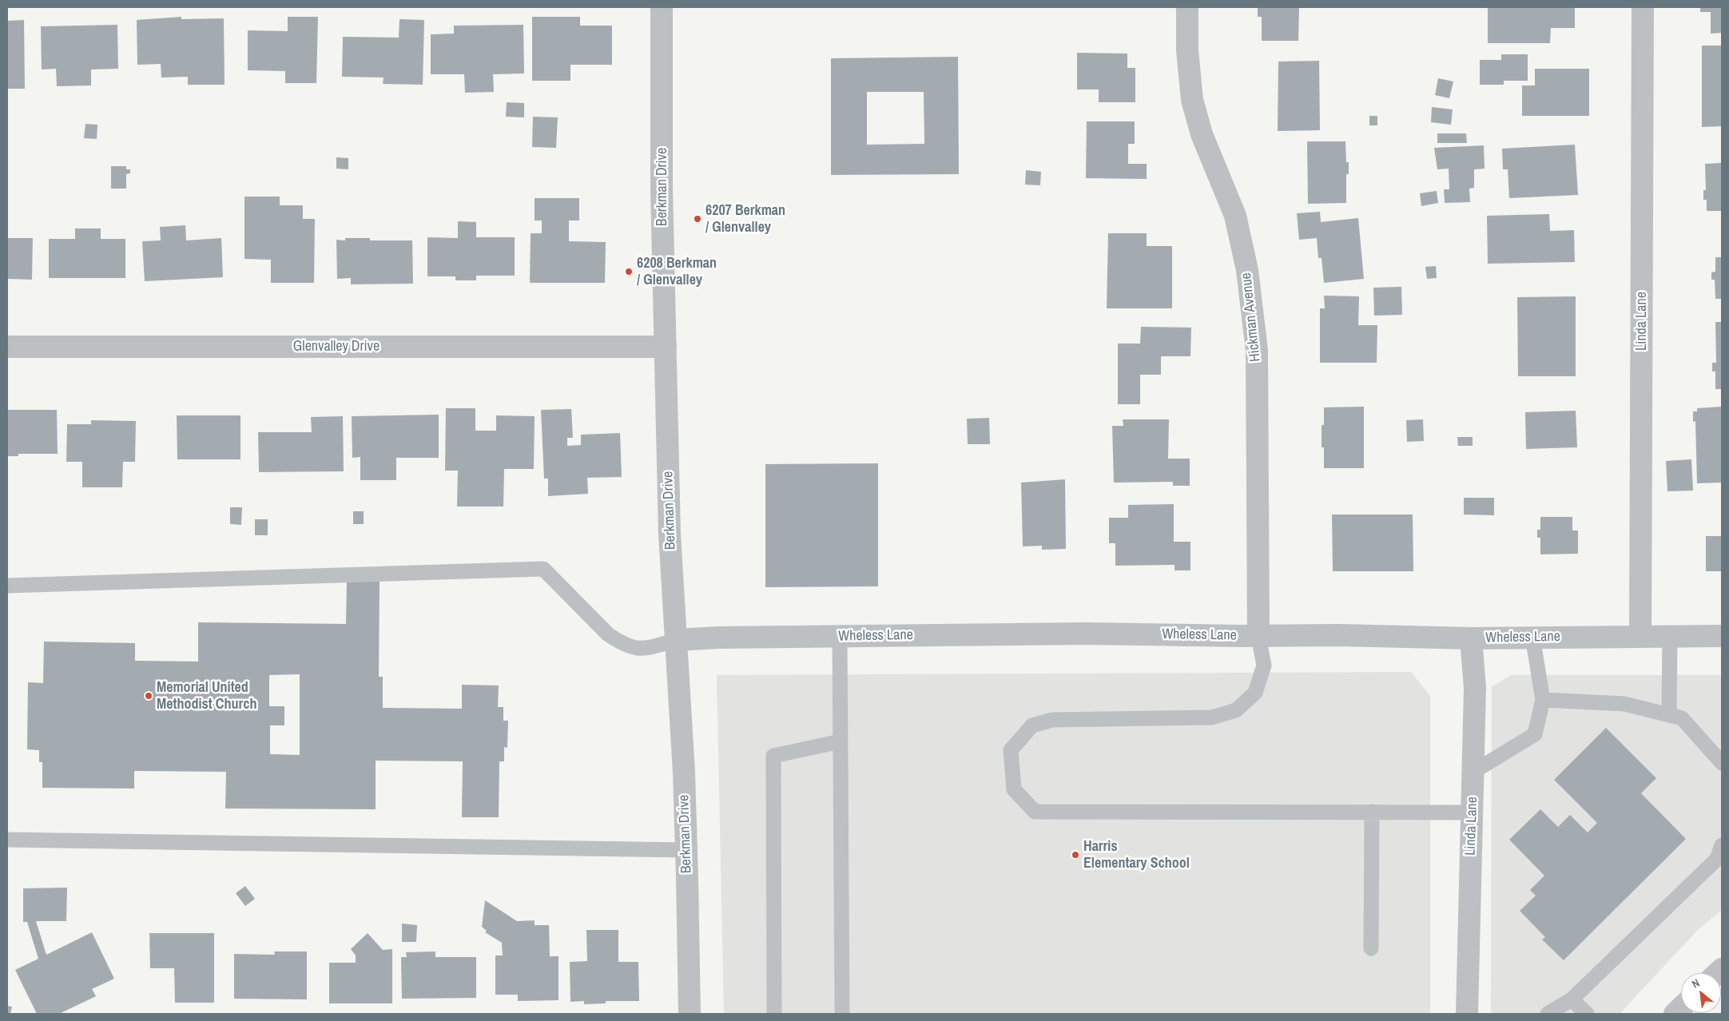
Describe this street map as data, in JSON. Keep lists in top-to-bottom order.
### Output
{
  "streets": {
    "street": [
      "Berkman Drive",
      "Hickman Avenue",
      "Linda Lane",
      "Glenvalley Drive",
      "Wheless Lane"
    ]
  },
  "crossings": [
    ["Berkman Drive", "Glenvalley Drive"],
    ["Berkman Drive", "Wheless Lane"],
    ["Hickman Avenue", "Wheless Lane"],
    ["Linda Lane", "Wheless Lane"]
  ],
  "places": [
    "6207 Berkman / Glenvalley",
    "6208 Berkman / Glenvalley",
    "Memorial United Methodist Church",
    "Harris Elementary School"
  ],
  "north": "top left"
}
